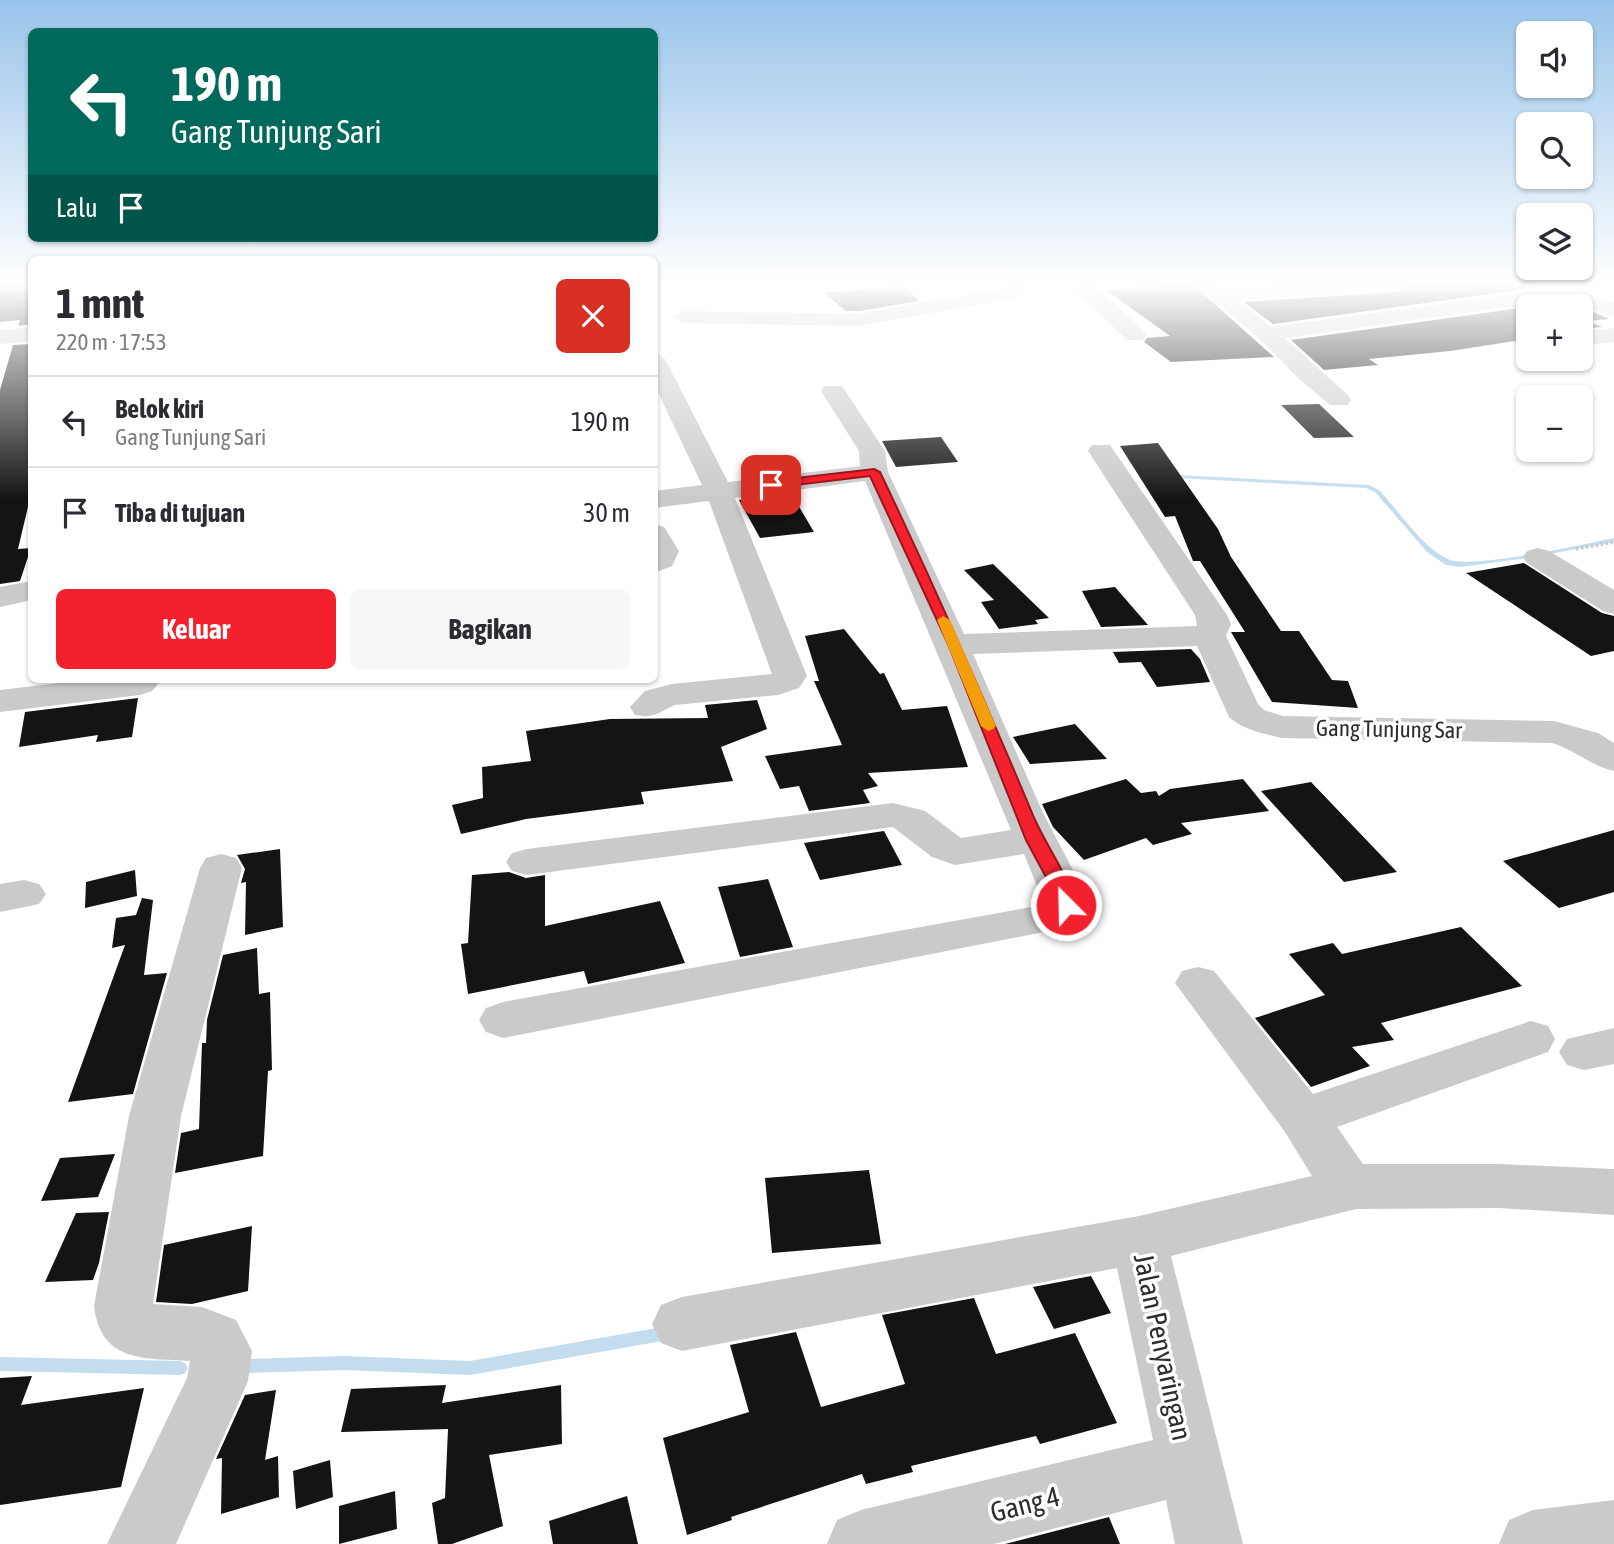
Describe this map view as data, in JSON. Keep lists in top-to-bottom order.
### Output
{
  "streets": {
    "street": ["Gang Tunjung Sar", "Jalan Penyaringan", "Gang 4"]
  },
  "crossings": [
    ["Jalan Penyaringan", "Gang 4"]
  ],
  "page": {
    "map_buttons": ["+", "−"],
    "turn": ["190 m", "Gang Tunjung Sari"],
    "then": "Lalu",
    "heading": ["1 mnt", "220 m · 17:53"],
    "list": [
      {
        "name": "Belok kiri",
        "note": "Gang Tunjung Sari",
        "value": "190 m"
      },
      {
        "name": "Tiba di tujuan",
        "value": "30 m"
      }
    ],
    "buttons": ["Keluar", "Bagikan"]
  }
}
